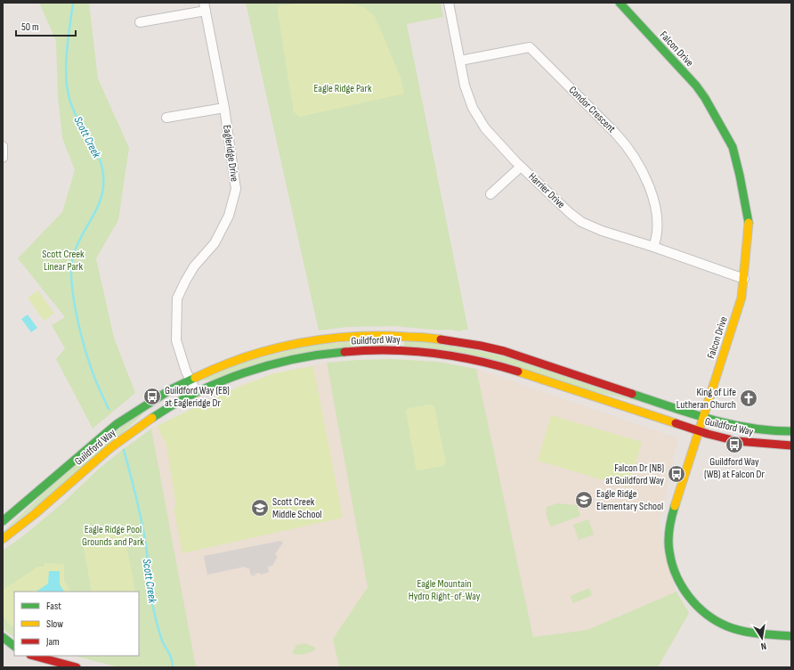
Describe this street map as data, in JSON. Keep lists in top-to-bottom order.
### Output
{
  "streets": {
    "main road": ["Falcon Drive", "Guildford Way"],
    "street": ["Condor Crescent", "Eagleridge Drive", "Harrier Drive"]
  },
  "crossings": [
    ["Falcon Drive", "Harrier Drive"],
    ["Falcon Drive", "Guildford Way"],
    ["Condor Crescent", "Harrier Drive"],
    ["Eagleridge Drive", "Guildford Way"]
  ],
  "water": ["Scott Creek"],
  "parks": [
    "Eagle Ridge Park",
    "Scott Creek Linear Park",
    "Eagle Ridge Pool Grounds and Park",
    "Eagle Mountain Hydro Right-of-Way"
  ],
  "places": {
    "bus stop": ["Guildford Way (EB) at Eagleridge Dr", "Guildford Way (WB) at Falcon Dr", "Falcon Dr (NB) at Guildford Way"],
    "church": ["King of Life Lutheran Church"],
    "school or university": ["Eagle Ridge Elementary School", "Scott Creek Middle School"]
  },
  "legend": ["Fast", "Slow", "Jam"],
  "scale_bar": "50 m",
  "north": "bottom"
}
